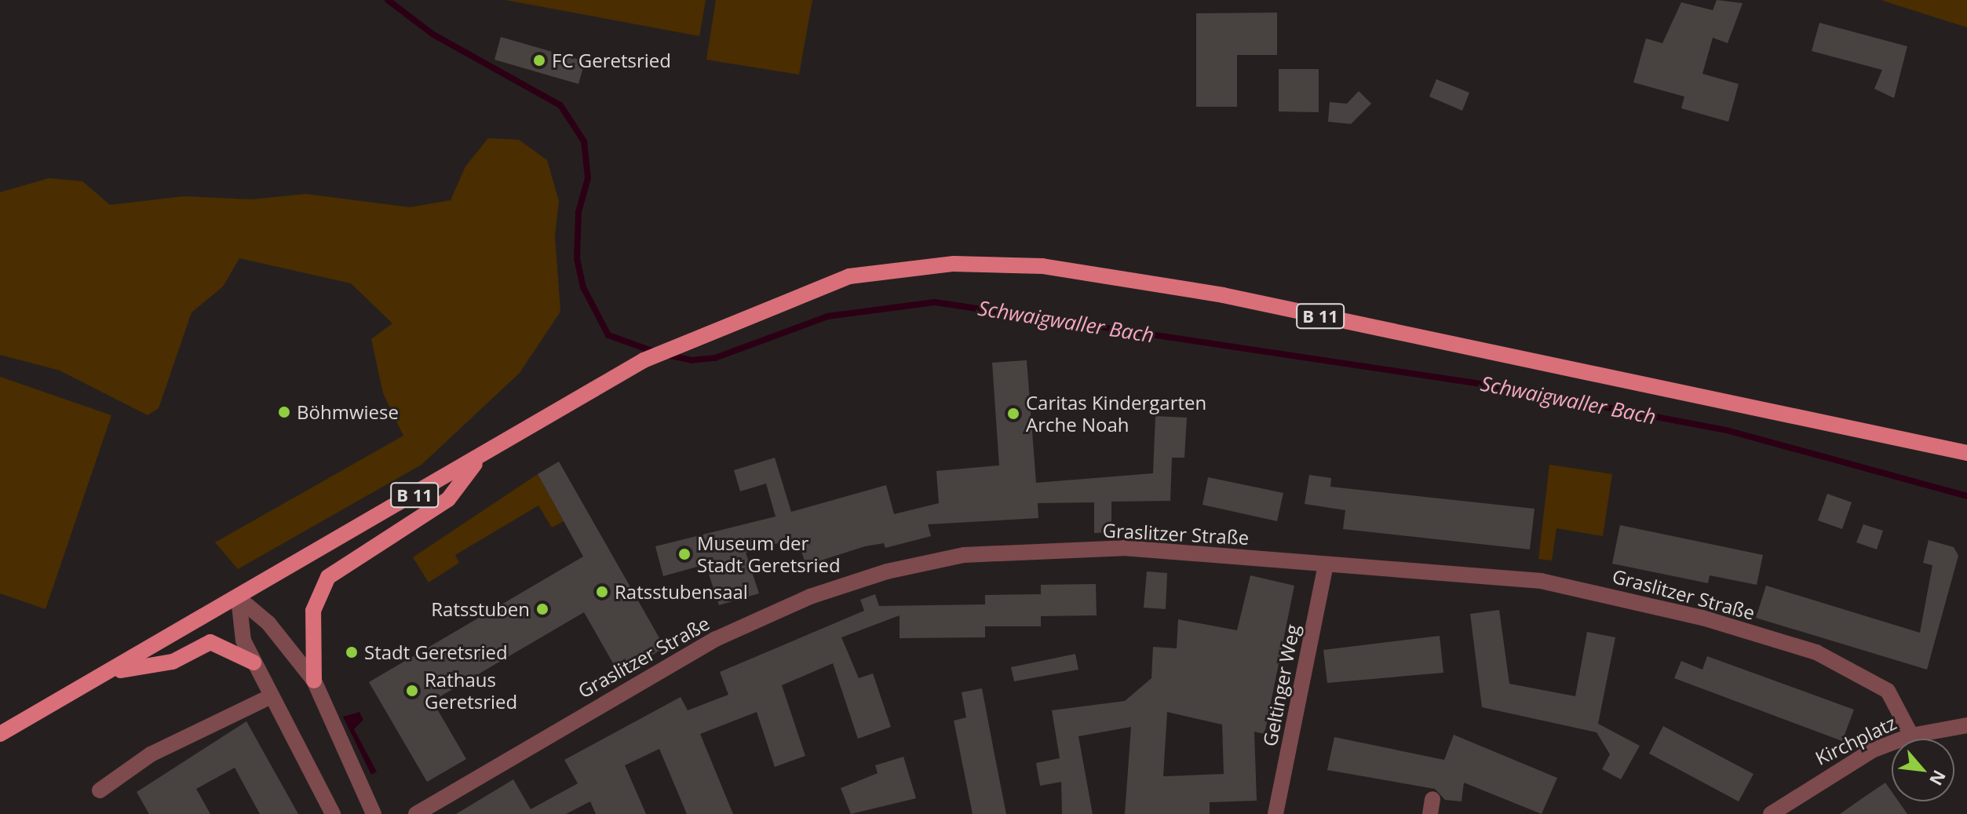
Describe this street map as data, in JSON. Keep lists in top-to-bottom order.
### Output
{
  "streets": {
    "main road": ["B 11"],
    "street": ["Graslitzer Straße", "Geltinger Weg", "Kirchplatz"]
  },
  "crossings": [
    ["Graslitzer Straße", "Geltinger Weg"],
    ["Graslitzer Straße", "Kirchplatz"]
  ],
  "water": ["Schwaigwaller Bach"],
  "places": [
    "FC Geretsried",
    "Böhmwiese",
    "Caritas Kindergarten Arche Noah",
    "Museum der Stadt Geretsried",
    "Ratsstubensaal",
    "Ratsstuben",
    "Stadt Geretsried",
    "Rathaus Geretsried"
  ],
  "north": "bottom right"
}
